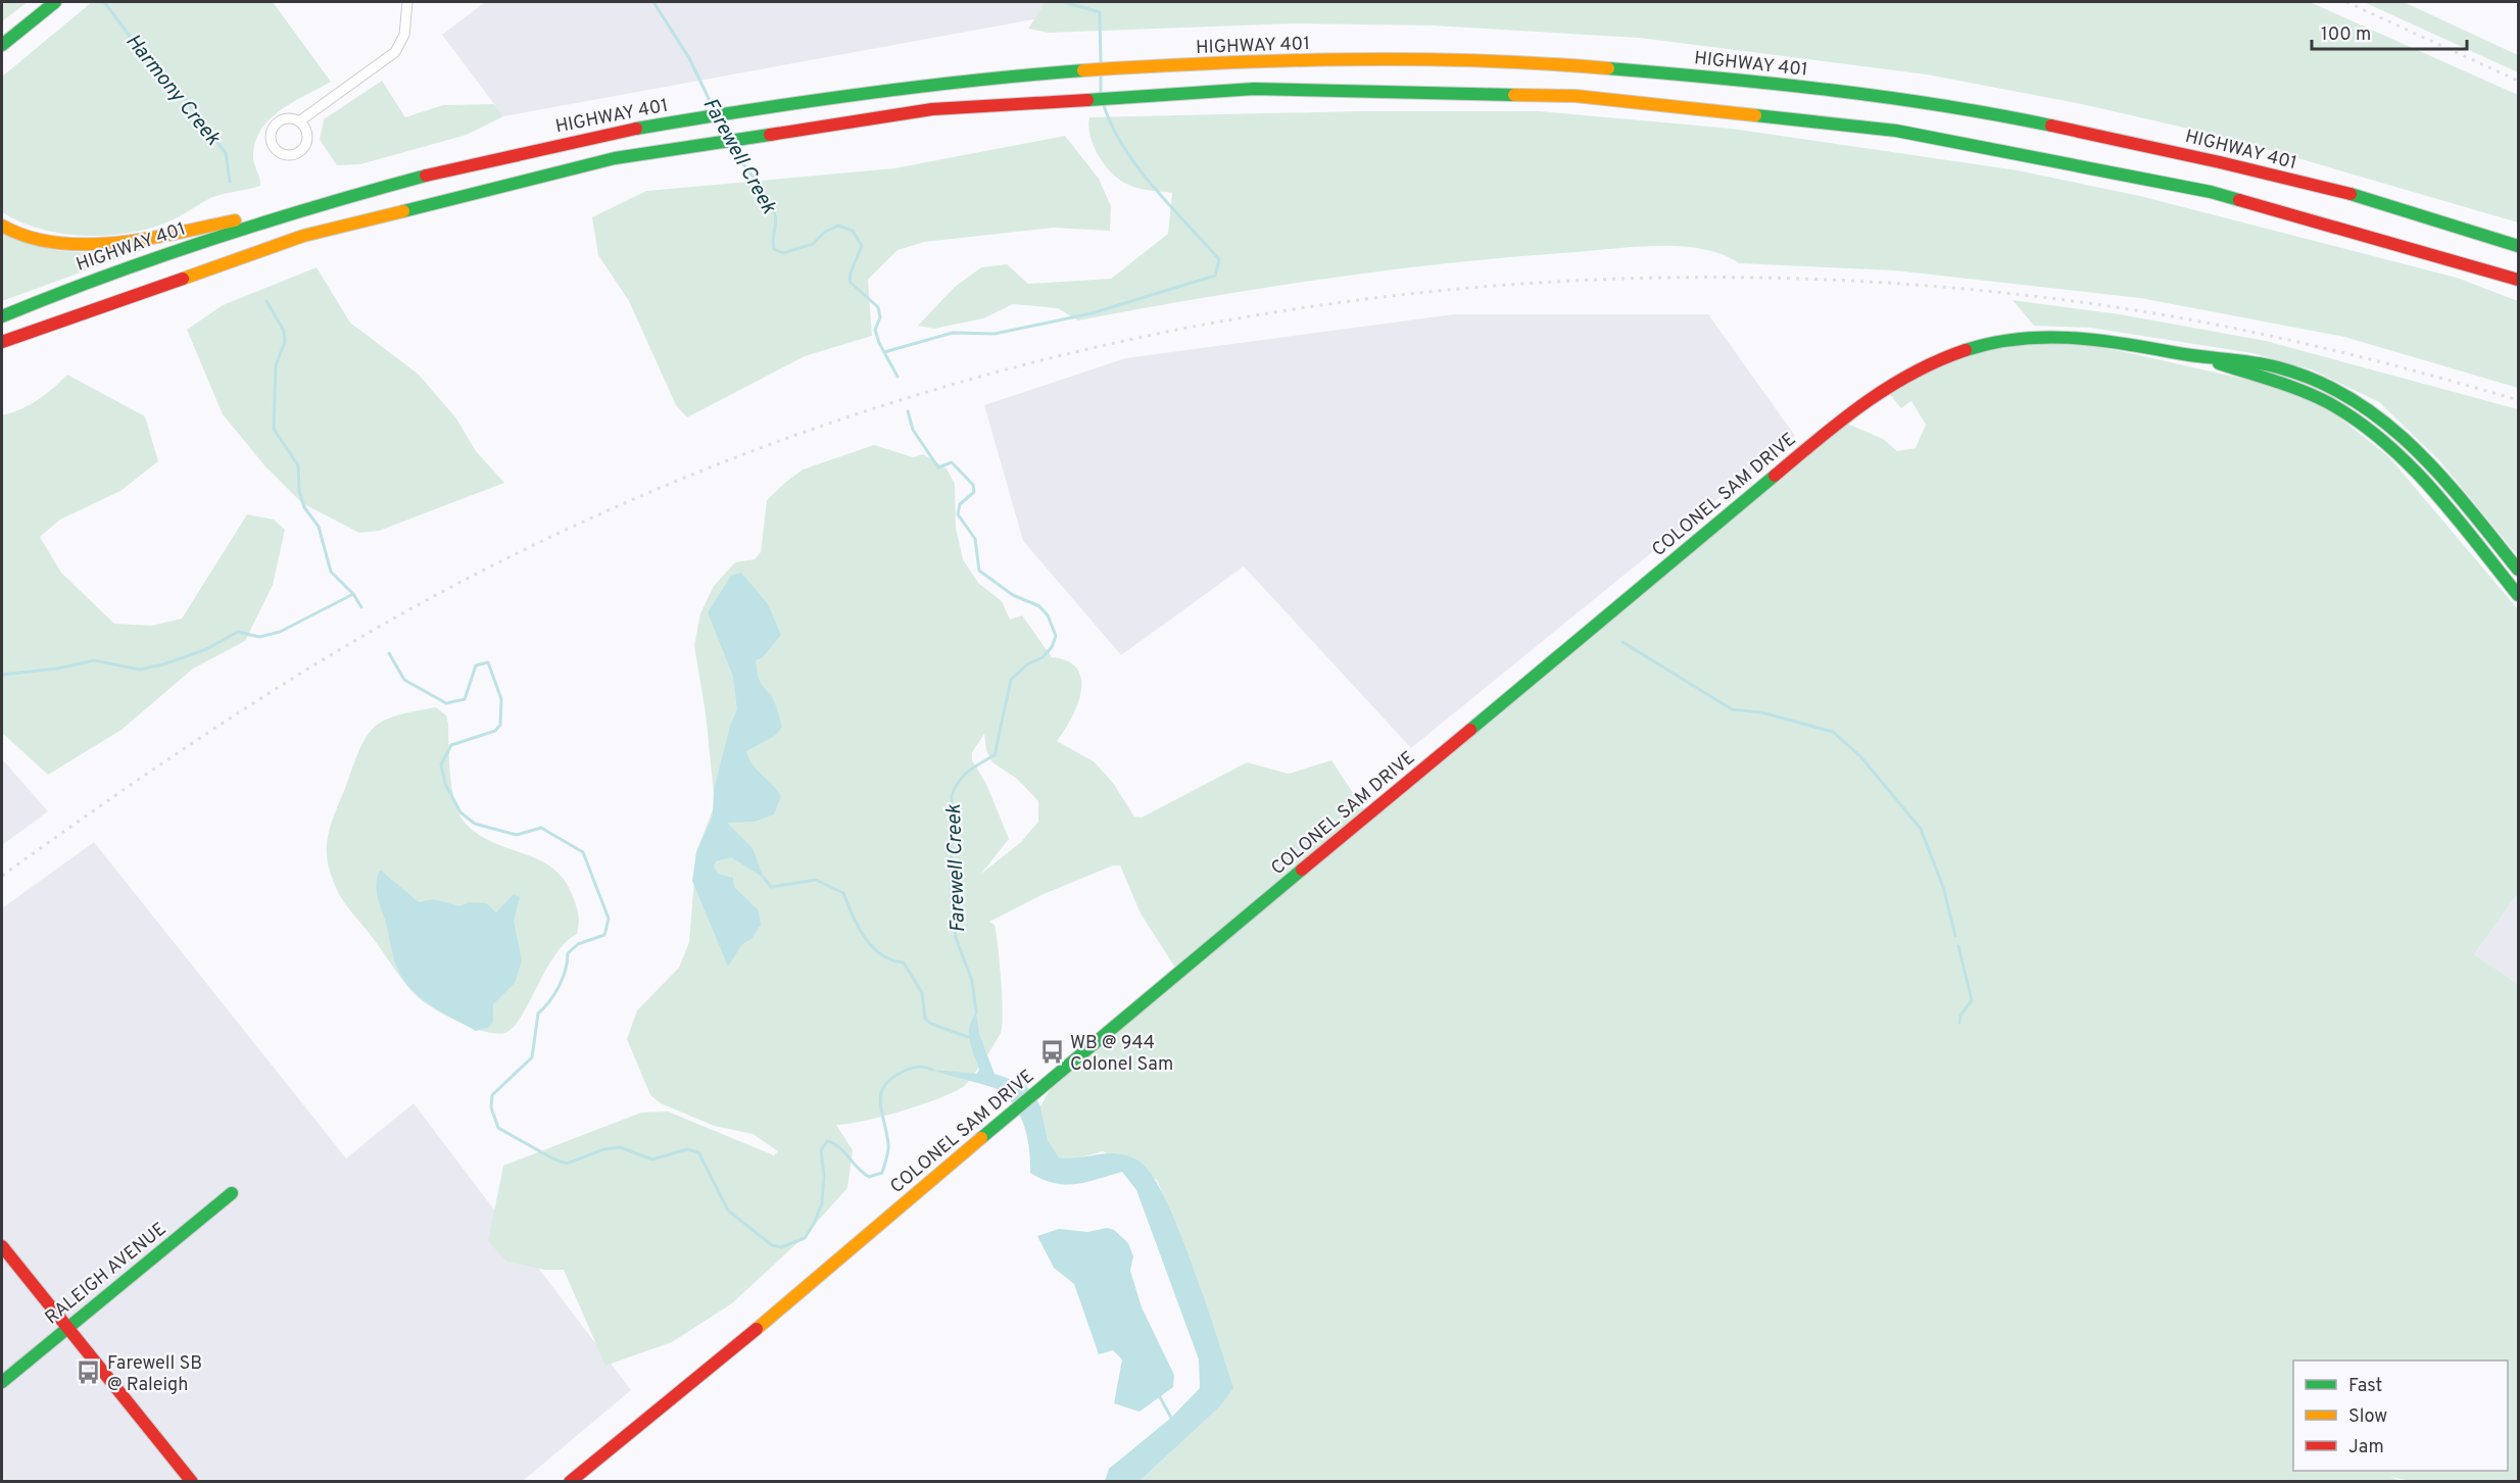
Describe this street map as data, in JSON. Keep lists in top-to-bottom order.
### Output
{
  "streets": {
    "main road": ["HIGHWAY 401", "COLONEL SAM DRIVE", "RALEIGH AVENUE"]
  },
  "water": ["Harmony Creek", "Farewell Creek"],
  "places": {
    "bus stop": ["WB @ 944 Colonel Sam", "Farewell SB @ Raleigh"]
  },
  "legend": ["Fast", "Slow", "Jam"],
  "scale_bar": "100 m"
}
